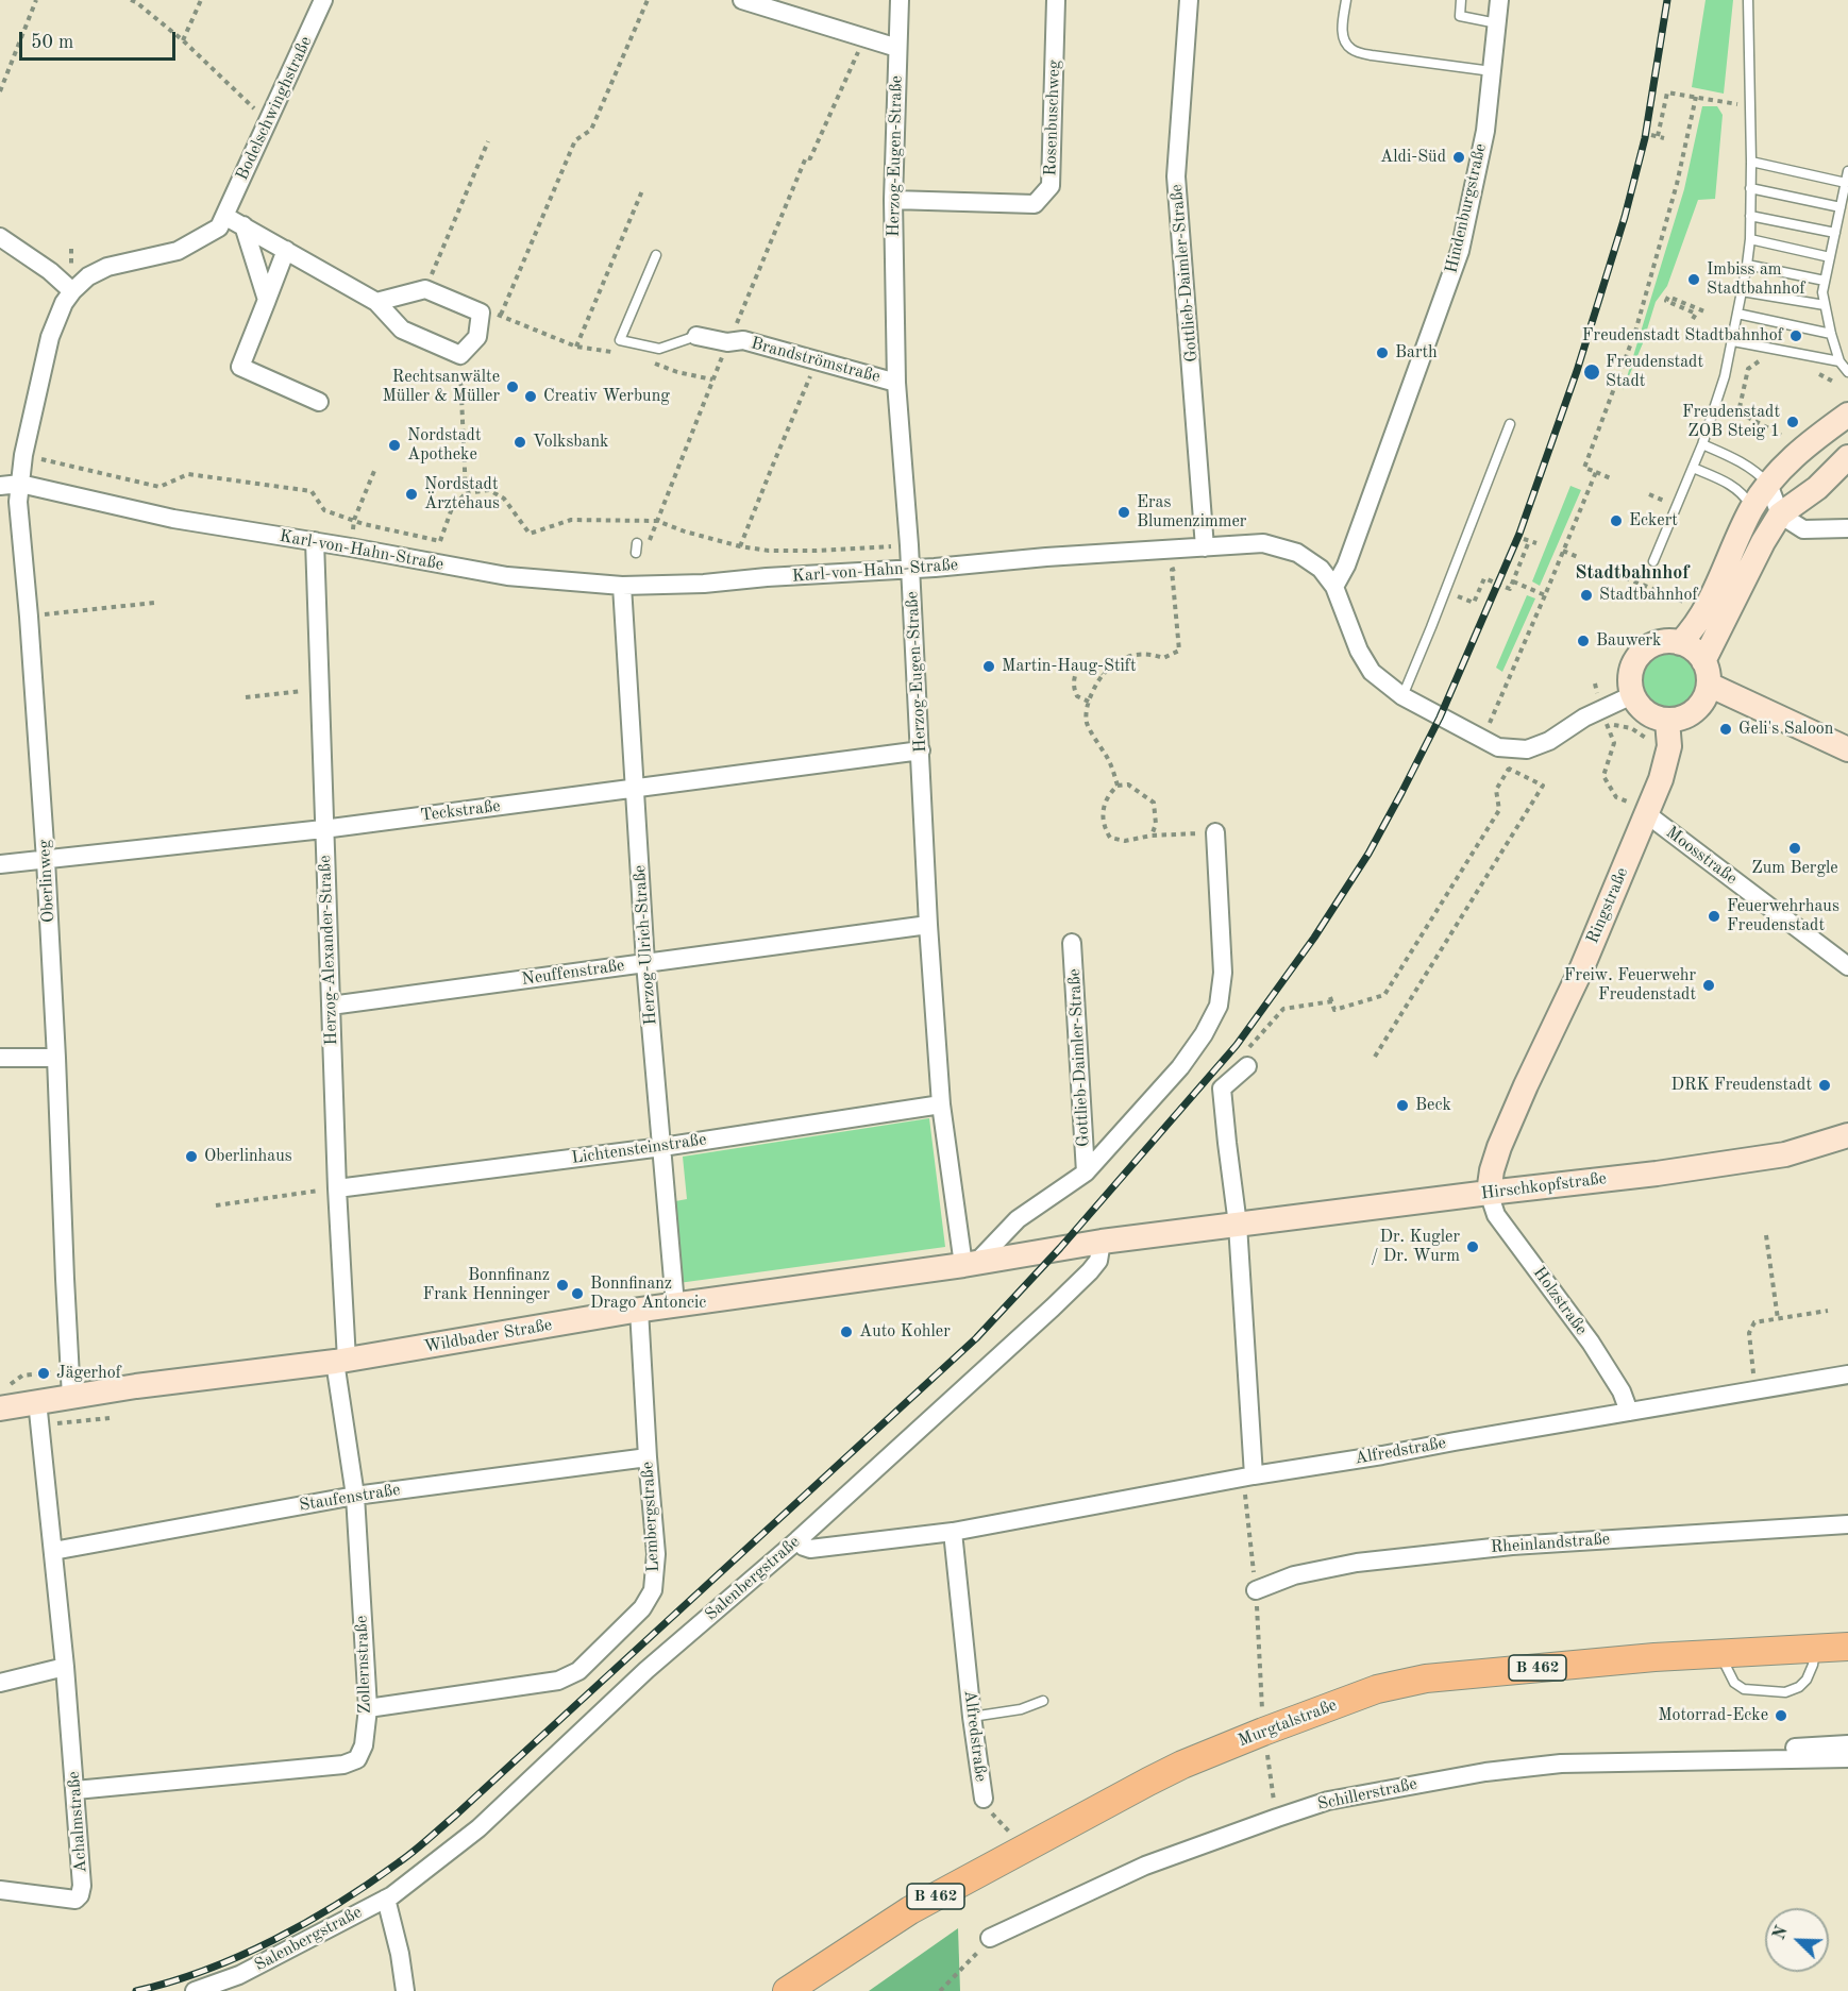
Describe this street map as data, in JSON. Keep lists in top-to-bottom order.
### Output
{
  "streets": {
    "main road": [
      "Ringstraße",
      "Hirschkopfstraße",
      "Wildbader Straße",
      "B 462",
      "Murgtalstraße"
    ],
    "street": [
      "Bodelschwinghstraße",
      "Rosenbuschweg",
      "Herzog-Eugen-Straße",
      "Hindenburgstraße",
      "Gottlieb-Daimler-Straße",
      "Brandströmstraße",
      "Karl-von-Hahn-Straße",
      "Teckstraße",
      "Moosstraße",
      "Oberlinweg",
      "Herzog-Ulrich-Straße",
      "Herzog-Alexander-Straße",
      "Neuffenstraße",
      "Lichtensteinstraße",
      "Holzstraße",
      "Alfredstraße",
      "Staufenstraße",
      "Lembergstraße",
      "Rheinlandstraße",
      "Salenbergstraße",
      "Zollernstraße",
      "Schillerstraße",
      "Achalmstraße"
    ]
  },
  "crossings": [
    ["Bodelschwinghstraße", "Karl-von-Hahn-Straße"],
    ["Bodelschwinghstraße", "Oberlinweg"],
    ["Rosenbuschweg", "Herzog-Eugen-Straße"],
    ["Herzog-Eugen-Straße", "Gottlieb-Daimler-Straße"],
    ["Herzog-Eugen-Straße", "Brandströmstraße"],
    ["Herzog-Eugen-Straße", "Karl-von-Hahn-Straße"],
    ["Herzog-Eugen-Straße", "Teckstraße"],
    ["Herzog-Eugen-Straße", "Neuffenstraße"],
    ["Herzog-Eugen-Straße", "Lichtensteinstraße"],
    ["Herzog-Eugen-Straße", "Hirschkopfstraße"],
    ["Herzog-Eugen-Straße", "Wildbader Straße"],
    ["Hindenburgstraße", "Karl-von-Hahn-Straße"],
    ["Gottlieb-Daimler-Straße", "Karl-von-Hahn-Straße"],
    ["Gottlieb-Daimler-Straße", "Hirschkopfstraße"],
    ["Gottlieb-Daimler-Straße", "Wildbader Straße"],
    ["Karl-von-Hahn-Straße", "Oberlinweg"],
    ["Karl-von-Hahn-Straße", "Ringstraße"],
    ["Karl-von-Hahn-Straße", "Herzog-Ulrich-Straße"],
    ["Karl-von-Hahn-Straße", "Herzog-Alexander-Straße"],
    ["Teckstraße", "Oberlinweg"],
    ["Teckstraße", "Herzog-Ulrich-Straße"],
    ["Teckstraße", "Herzog-Alexander-Straße"],
    ["Moosstraße", "Ringstraße"],
    ["Oberlinweg", "Wildbader Straße"],
    ["Ringstraße", "Hirschkopfstraße"],
    ["Ringstraße", "Holzstraße"],
    ["Herzog-Ulrich-Straße", "Neuffenstraße"],
    ["Herzog-Ulrich-Straße", "Lichtensteinstraße"],
    ["Herzog-Ulrich-Straße", "Wildbader Straße"],
    ["Herzog-Alexander-Straße", "Neuffenstraße"],
    ["Herzog-Alexander-Straße", "Lichtensteinstraße"],
    ["Herzog-Alexander-Straße", "Wildbader Straße"],
    ["Herzog-Alexander-Straße", "Zollernstraße"],
    ["Hirschkopfstraße", "Holzstraße"],
    ["Hirschkopfstraße", "Wildbader Straße"],
    ["Hirschkopfstraße", "Salenbergstraße"],
    ["Holzstraße", "Alfredstraße"],
    ["Wildbader Straße", "Lembergstraße"],
    ["Wildbader Straße", "Zollernstraße"],
    ["Wildbader Straße", "Achalmstraße"],
    ["Alfredstraße", "Salenbergstraße"],
    ["Alfredstraße", "Murgtalstraße"],
    ["Staufenstraße", "Lembergstraße"],
    ["Staufenstraße", "Zollernstraße"],
    ["Staufenstraße", "Achalmstraße"],
    ["Lembergstraße", "Zollernstraße"],
    ["Zollernstraße", "Achalmstraße"]
  ],
  "districts": ["Stadtbahnhof"],
  "places": [
    "Aldi-Süd",
    "Imbiss am Stadtbahnhof",
    "Freudenstadt Stadtbahnhof",
    "Barth",
    "Freudenstadt Stadt",
    "Rechtsanwälte Müller & Müller",
    "Creativ Werbung",
    "Freudenstadt ZOB Steig 1",
    "Volksbank",
    "Nordstadt Apotheke",
    "Nordstadt Ärztehaus",
    "Eras Blumenzimmer",
    "Eckert",
    "Stadtbahnhof",
    "Bauwerk",
    "Martin-Haug-Stift",
    "Geli's Saloon",
    "Zum Bergle",
    "Feuerwehrhaus Freudenstadt",
    "Freiw. Feuerwehr Freudenstadt",
    "DRK Freudenstadt",
    "Beck",
    "Oberlinhaus",
    "Dr. Kugler / Dr. Wurm",
    "Bonnfinanz Frank Henninger",
    "Bonnfinanz Drago Antoncic",
    "Auto Kohler",
    "Jägerhof",
    "Motorrad-Ecke"
  ],
  "scale_bar": "50 m",
  "north": "top left"
}
